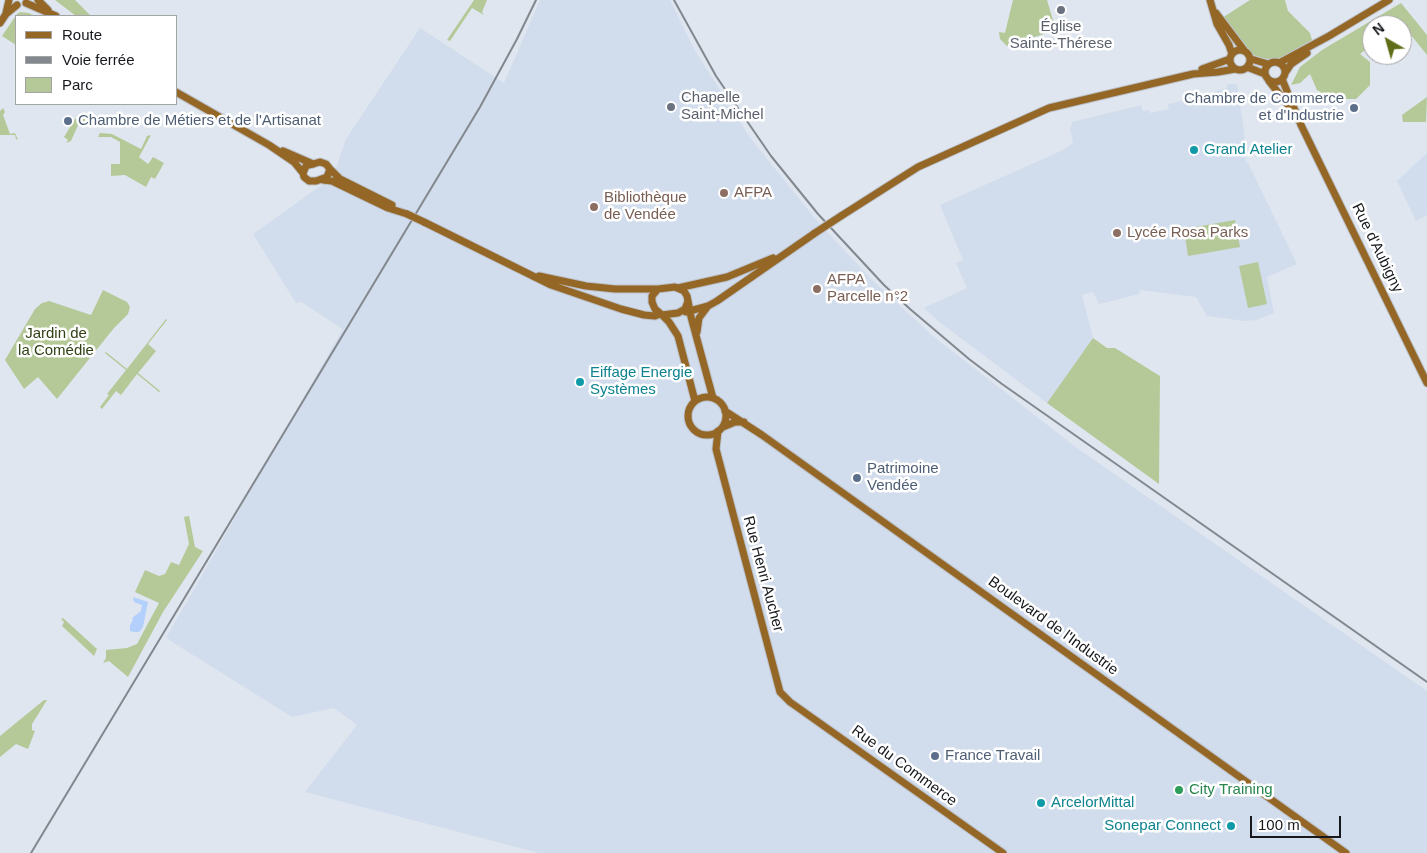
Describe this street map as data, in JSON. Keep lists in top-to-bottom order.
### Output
{
  "streets": {
    "main road": [
      "Rue d'Aubigny",
      "Rue Henri Aucher",
      "Boulevard de l'Industrie",
      "Rue du Commerce"
    ]
  },
  "crossings": [
    ["Rue Henri Aucher", "Boulevard de l'Industrie"],
    ["Rue Henri Aucher", "Rue du Commerce"]
  ],
  "parks": ["Jardin de la Comédie"],
  "places": [
    "Église Sainte-Thérese",
    "Chapelle Saint-Michel",
    "Chambre de Commerce et d'Industrie",
    "Chambre de Métiers et de l'Artisanat",
    "Grand Atelier",
    "AFPA",
    "Bibliothèque de Vendée",
    "Lycée Rosa Parks",
    "AFPA Parcelle n°2",
    "Eiffage Energie Systèmes",
    "Patrimoine Vendée",
    "France Travail",
    "City Training",
    "ArcelorMittal",
    "Sonepar Connect"
  ],
  "legend": ["Route", "Voie ferrée", "Parc"],
  "scale_bar": "100 m",
  "north": "top left"
}
